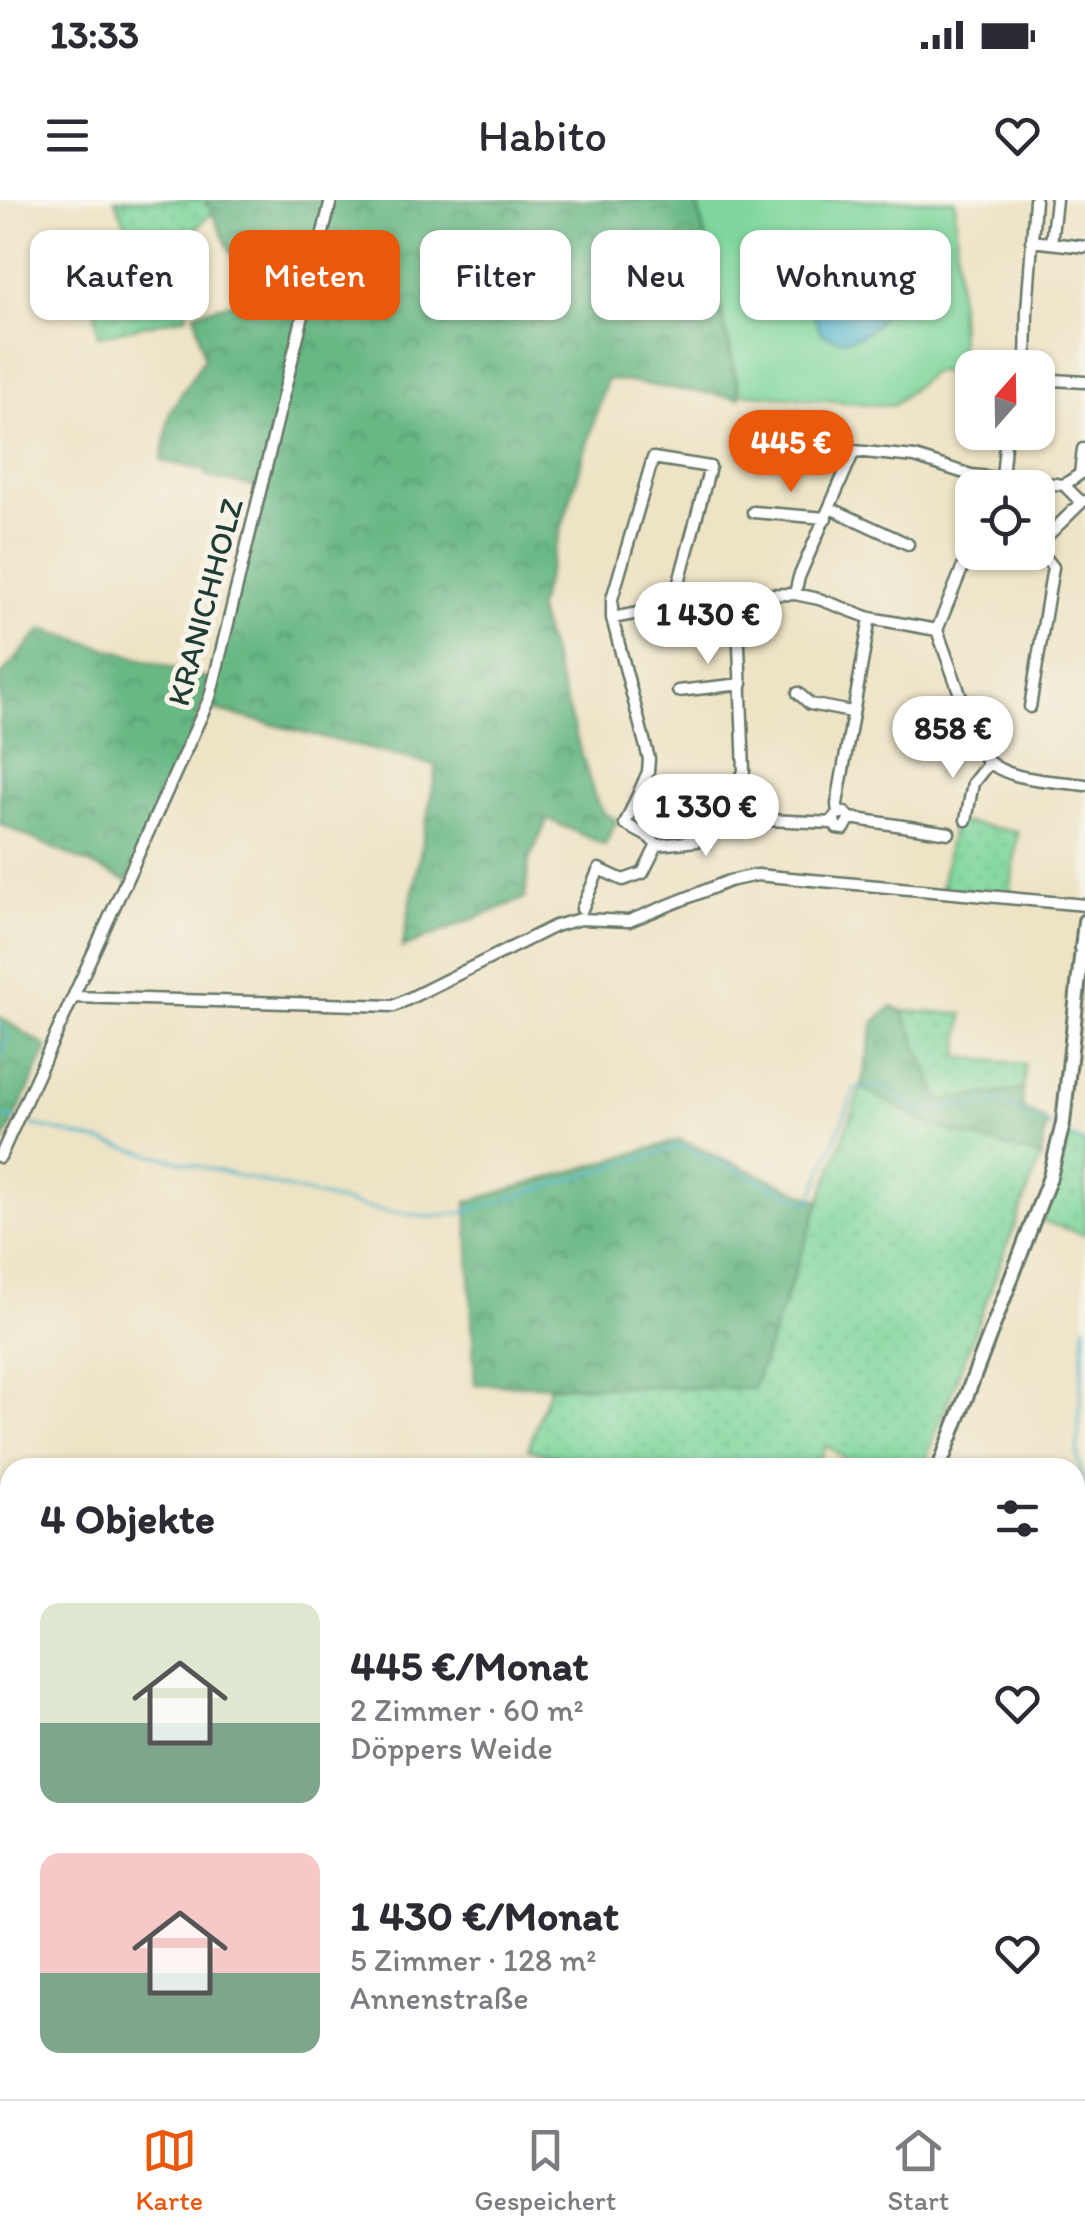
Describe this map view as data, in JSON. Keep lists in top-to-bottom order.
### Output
{
  "streets": {
    "street": ["KRANICHHOLZ"]
  },
  "north": "top",
  "page": {
    "status": "13:33",
    "header": "Habito",
    "chip": [
      "Kaufen",
      "Mieten",
      "Filter",
      "Neu",
      "Wohnung"
    ],
    "price": [
      "445 €",
      "1 430 €",
      "858 €",
      "1 330 €"
    ],
    "heading": "4 Objekte",
    "list": [
      {
        "name": "445 €/Monat",
        "note": "2 Zimmer · 60 m² · Döppers Weide"
      },
      {
        "name": "1 430 €/Monat",
        "note": "5 Zimmer · 128 m² · Annenstraße"
      }
    ],
    "tabs": ["Karte", "Gespeichert", "Start"]
  }
}
